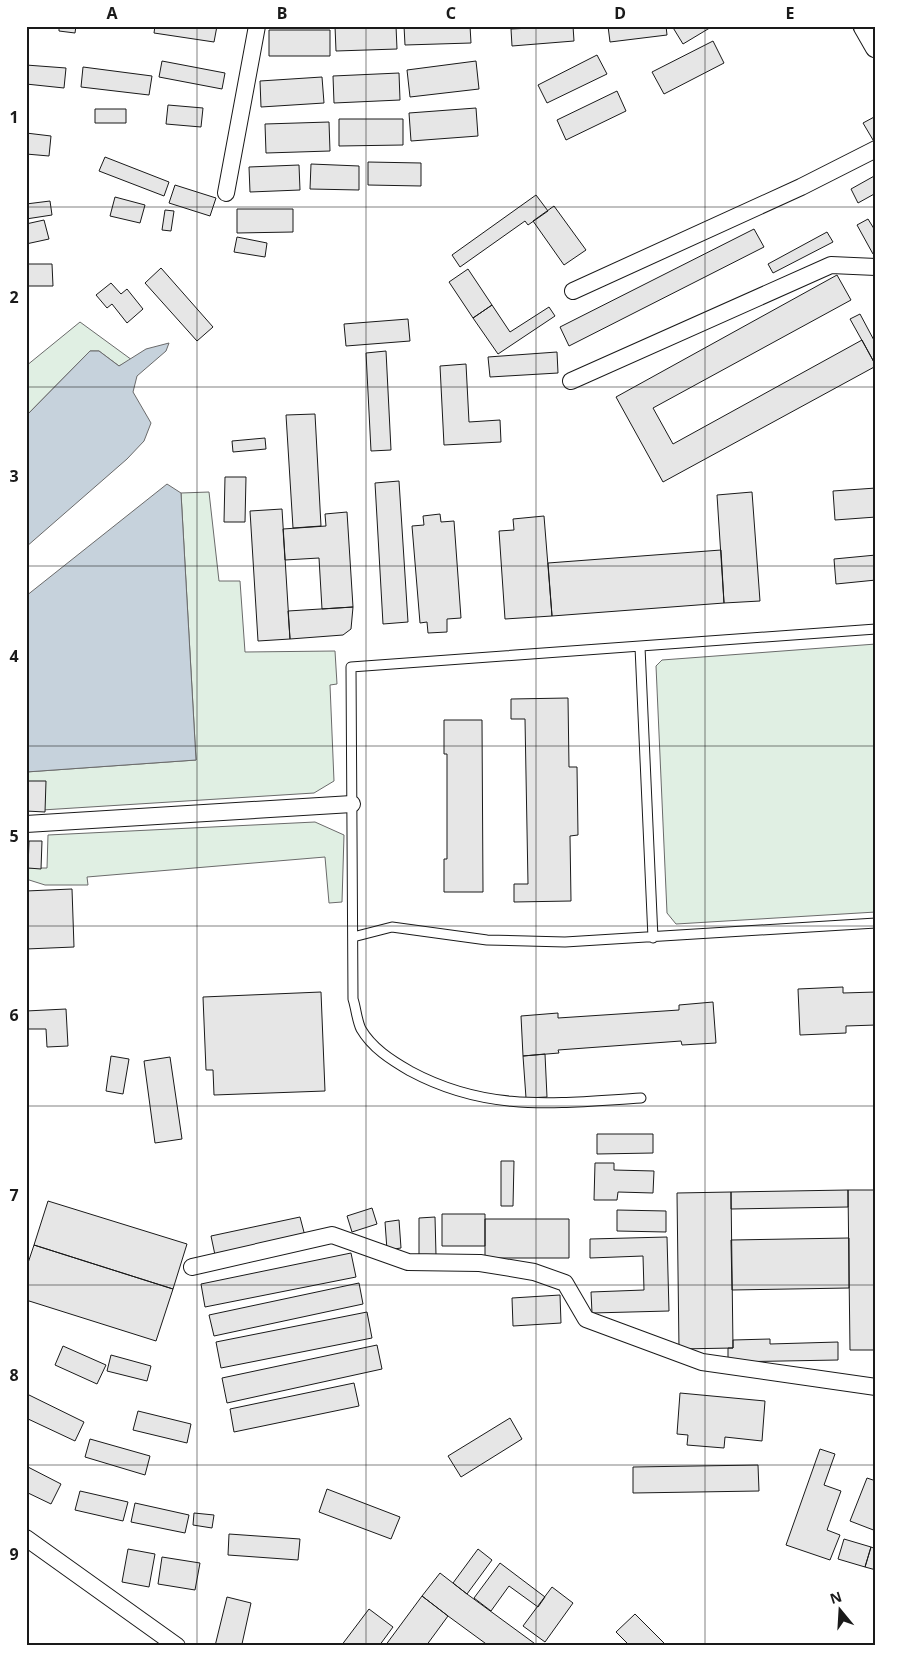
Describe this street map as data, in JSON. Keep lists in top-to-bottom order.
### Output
{
  "north": "top",
  "grid": {
    "columns": [
      "A",
      "B",
      "C",
      "D",
      "E"
    ],
    "rows": [
      "1",
      "2",
      "3",
      "4",
      "5",
      "6",
      "7",
      "8",
      "9"
    ]
  }
}
